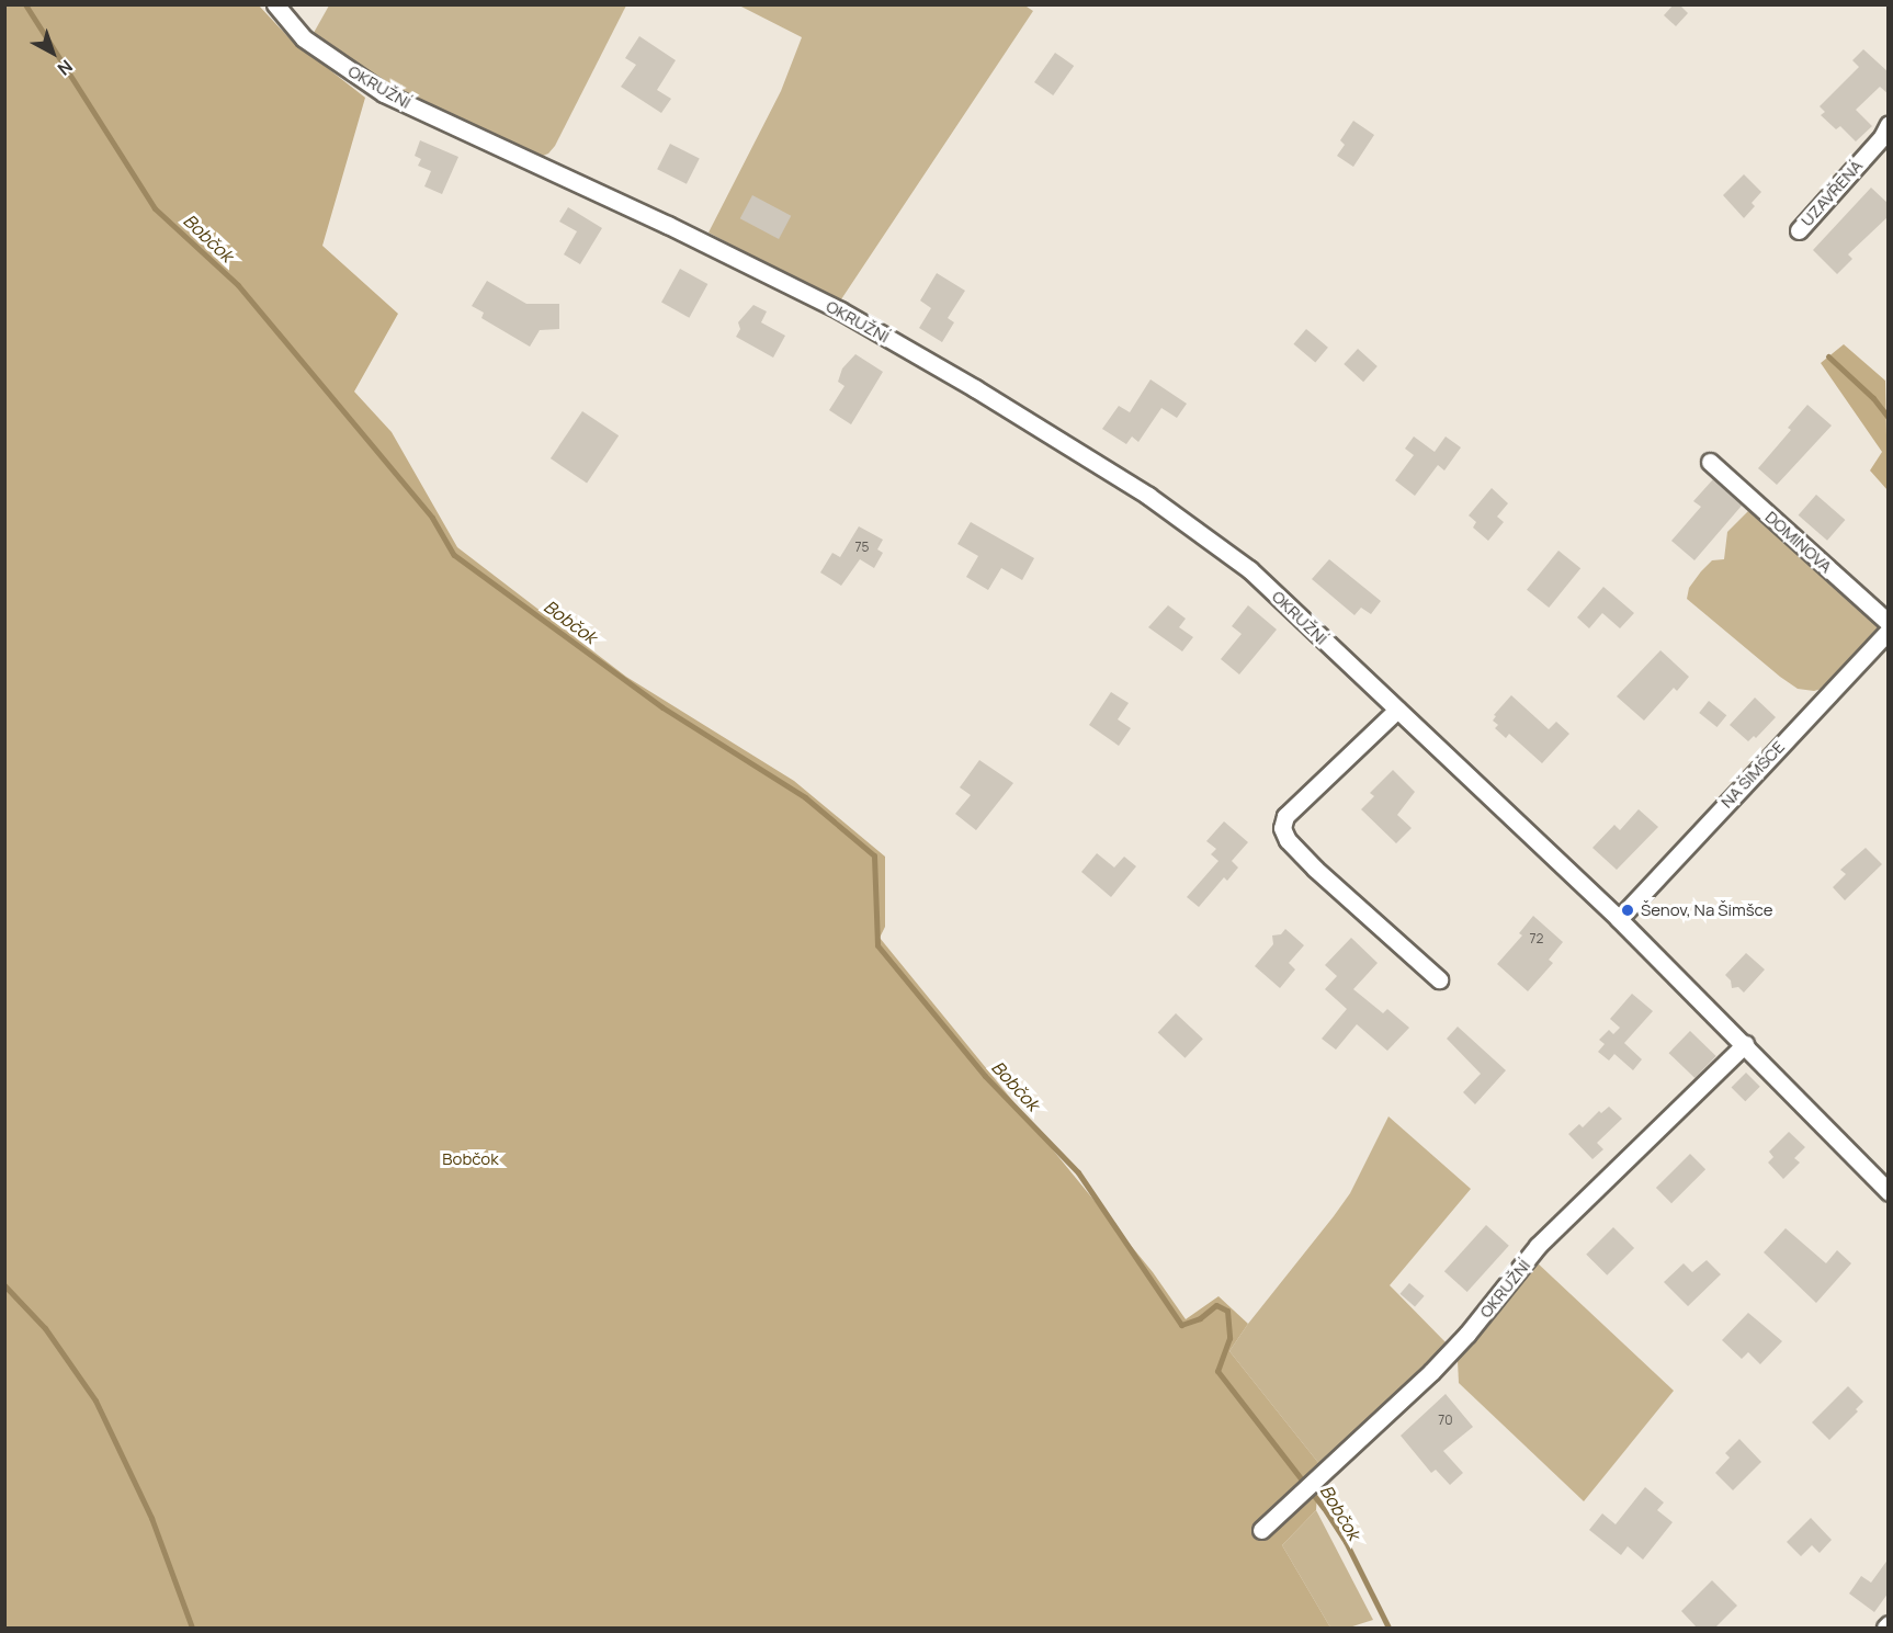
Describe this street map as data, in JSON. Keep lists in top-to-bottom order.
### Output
{
  "streets": {
    "street": [
      "OKRUŽNÍ",
      "UZAVŘENÁ",
      "DOMINOVA",
      "NA ŠIMŠCE"
    ]
  },
  "crossings": [
    ["OKRUŽNÍ", "NA ŠIMŠCE"]
  ],
  "water": ["Bobčok"],
  "parks": ["Bobčok"],
  "places": ["Šenov, Na Šimšce"],
  "house_numbers": ["75", "72", "70"],
  "north": "bottom right"
}
